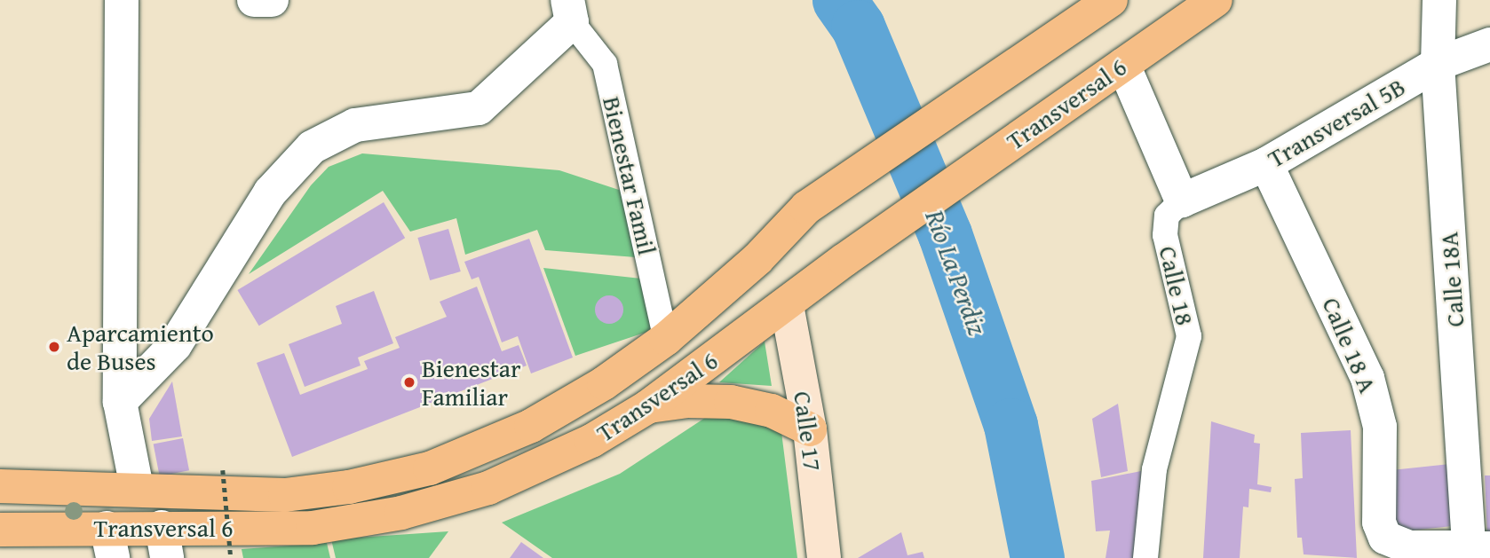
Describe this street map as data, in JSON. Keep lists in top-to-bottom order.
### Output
{
  "streets": {
    "main road": ["Transversal 6", "Calle 17"],
    "street": [
      "Transversal 5B",
      "Bienestar Famil",
      "Calle 18A",
      "Calle 18",
      "Calle 18 A"
    ]
  },
  "crossings": [
    ["Transversal 6", "Bienestar Famil"],
    ["Transversal 6", "Calle 17"],
    ["Transversal 5B", "Calle 18A"],
    ["Transversal 5B", "Calle 18"],
    ["Transversal 5B", "Calle 18 A"]
  ],
  "water": ["Río La Perdiz"],
  "places": ["Aparcamiento de Buses", "Bienestar Familiar"]
}
